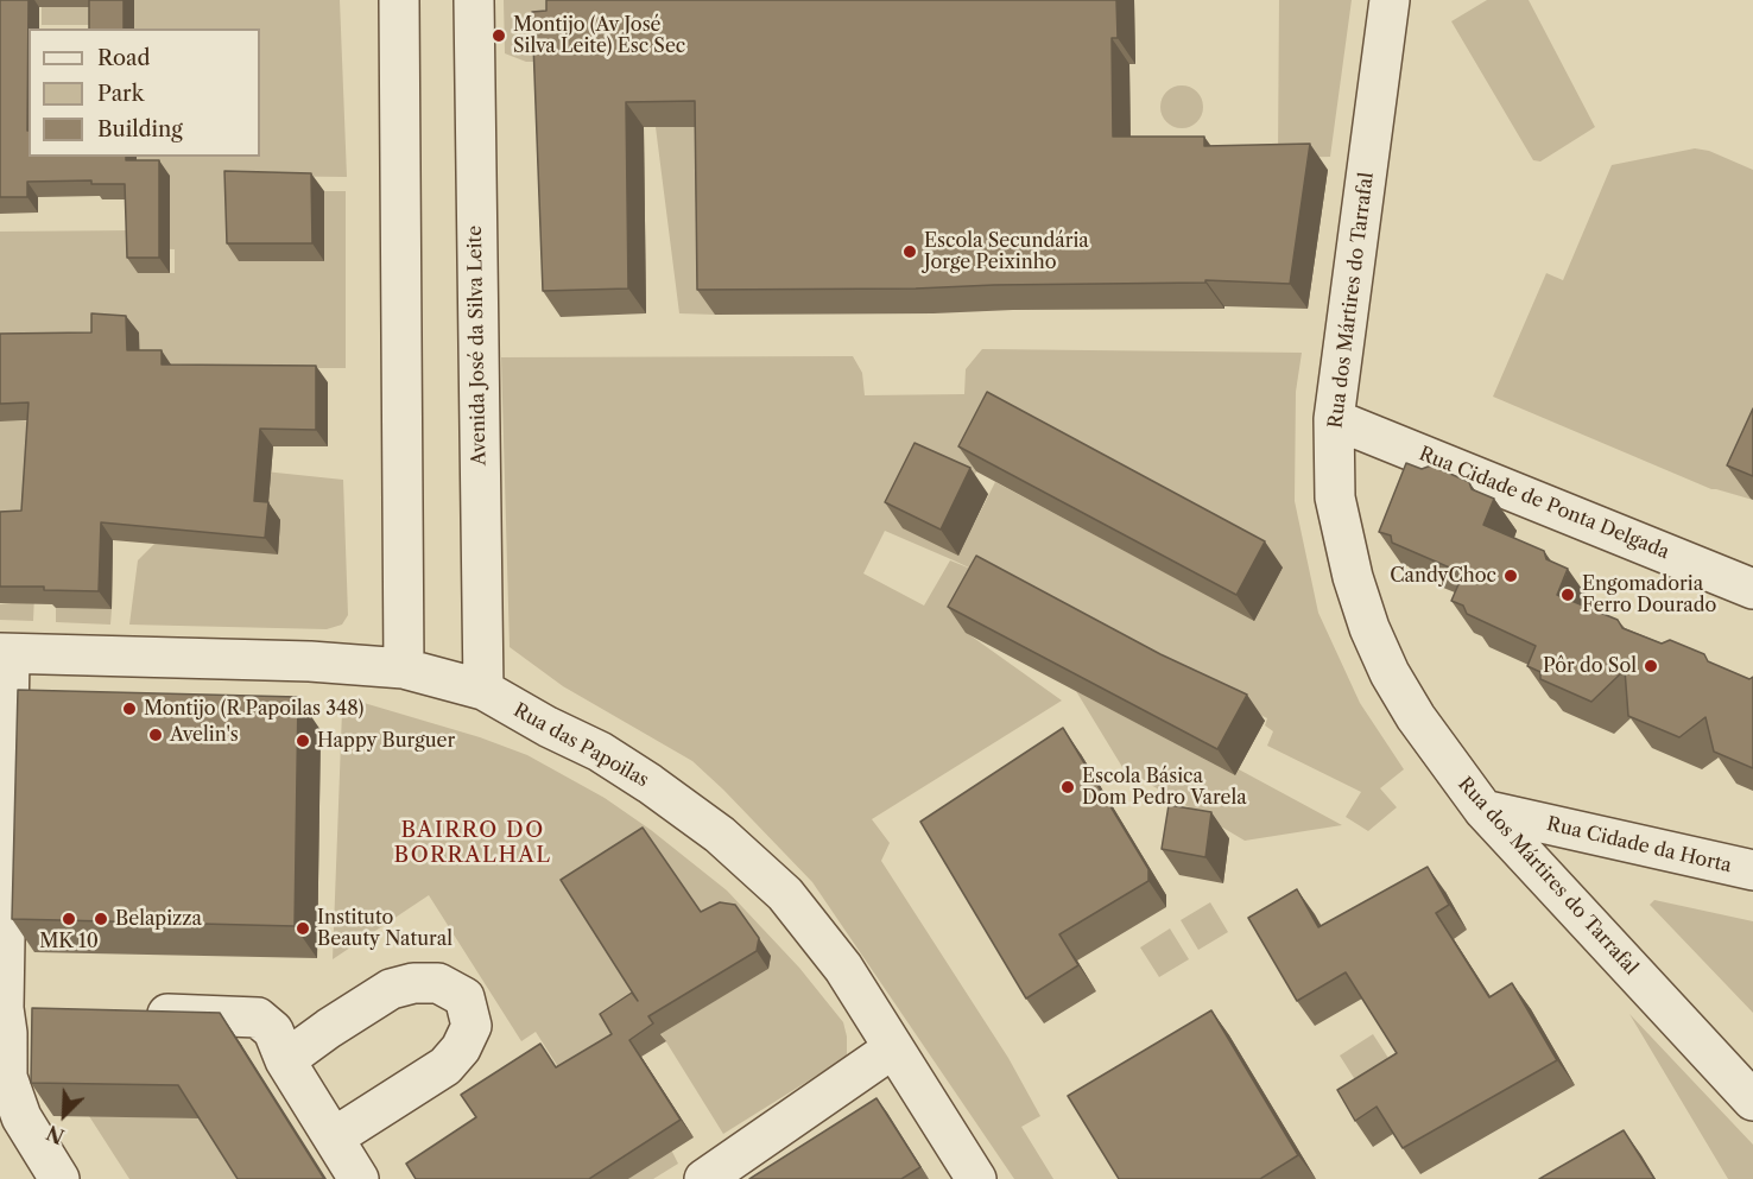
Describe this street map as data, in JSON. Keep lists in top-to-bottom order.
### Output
{
  "streets": {
    "street": [
      "Rua dos Mártires do Tarrafal",
      "Avenida José da Silva Leite",
      "Rua Cidade de Ponta Delgada",
      "Rua das Papoilas",
      "Rua Cidade da Horta"
    ]
  },
  "crossings": [
    ["Rua dos Mártires do Tarrafal", "Rua Cidade de Ponta Delgada"],
    ["Rua dos Mártires do Tarrafal", "Rua Cidade da Horta"],
    ["Avenida José da Silva Leite", "Rua das Papoilas"]
  ],
  "districts": ["BAIRRO DO BORRALHAL"],
  "places": [
    "Montijo (Av José Silva Leite) Esc Sec",
    "Escola Secundária Jorge Peixinho",
    "CandyChoc",
    "Engomadoria Ferro Dourado",
    "Pôr do Sol",
    "Montijo (R Papoilas 348)",
    "Avelin's",
    "Happy Burguer",
    "Escola Básica Dom Pedro Varela",
    "MK 10",
    "Belapizza",
    "Instituto Beauty Natural"
  ],
  "legend": ["Road", "Park", "Building"],
  "north": "bottom left"
}
